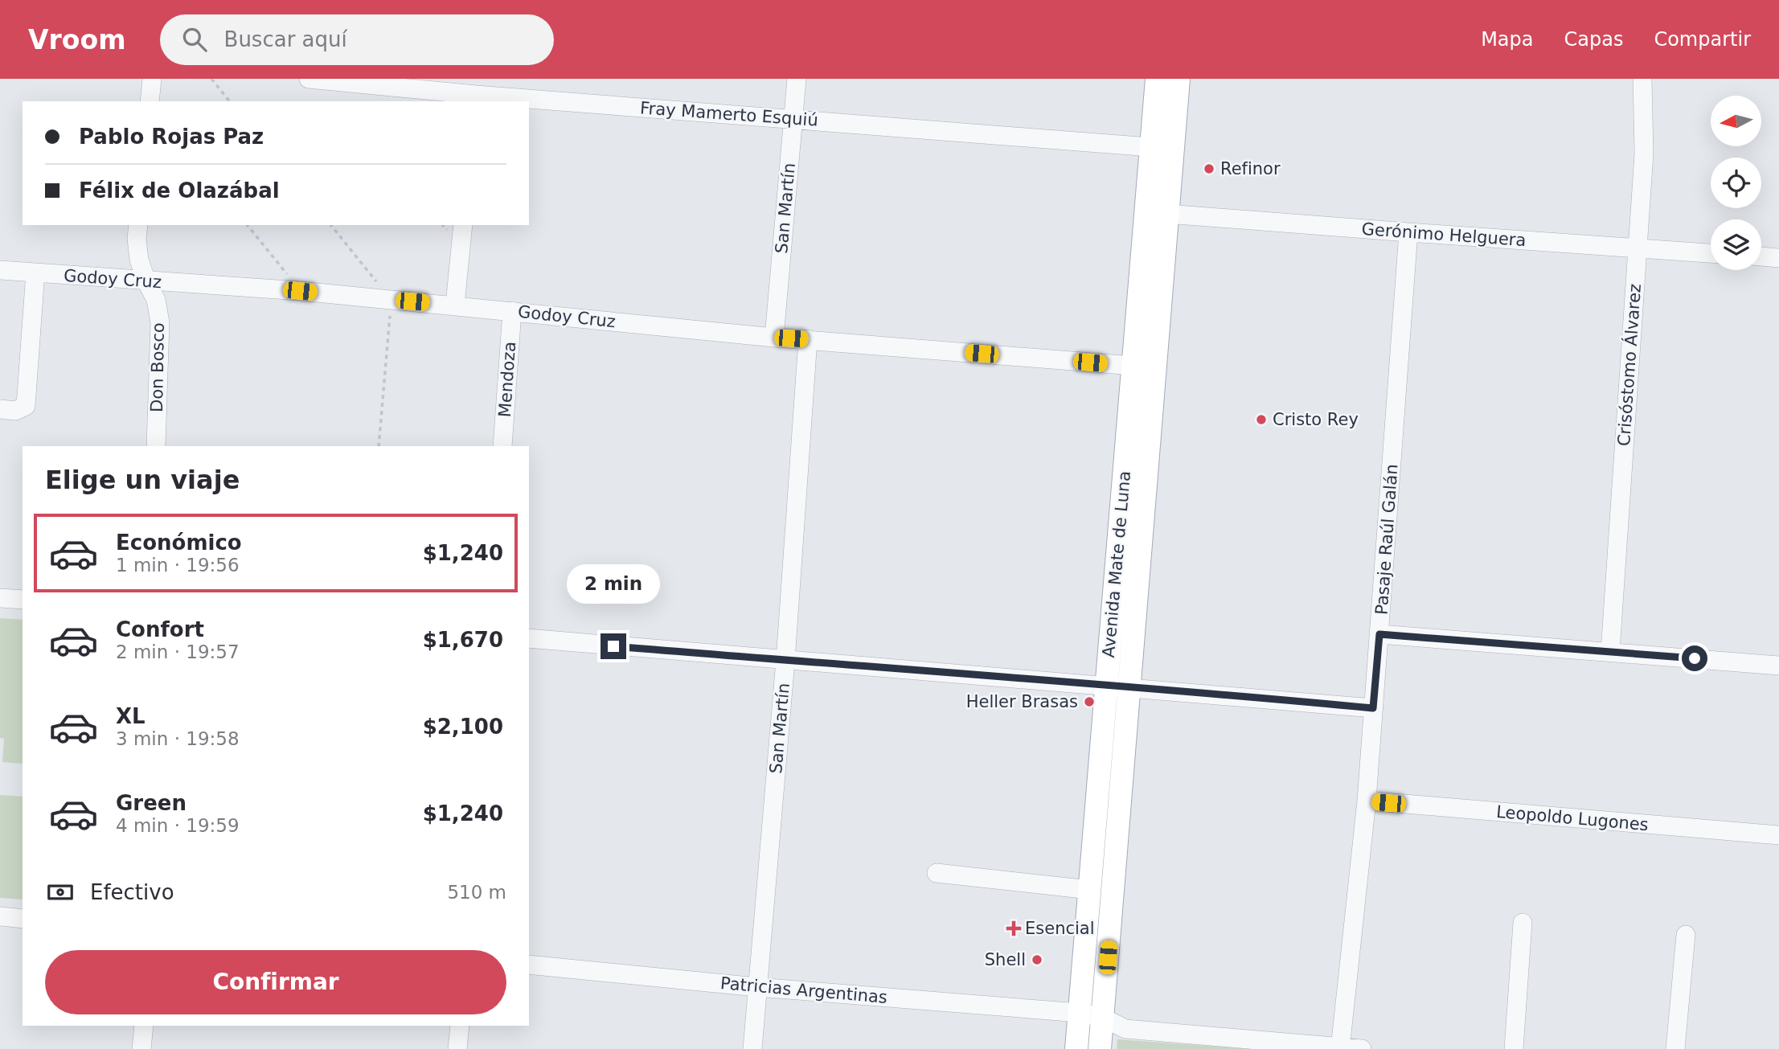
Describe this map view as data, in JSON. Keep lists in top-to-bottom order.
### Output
{
  "streets": {
    "main road": ["Avenida Mate de Luna"],
    "street": [
      "Fray Mamerto Esquiú",
      "San Martín",
      "Gerónimo Helguera",
      "Godoy Cruz",
      "Crisóstomo Álvarez",
      "Don Bosco",
      "Mendoza",
      "Pasaje Raúl Galán",
      "Leopoldo Lugones",
      "Patricias Argentinas"
    ]
  },
  "crossings": [
    ["Fray Mamerto Esquiú", "San Martín"],
    ["Fray Mamerto Esquiú", "Avenida Mate de Luna"],
    ["San Martín", "Godoy Cruz"],
    ["San Martín", "Patricias Argentinas"],
    ["Gerónimo Helguera", "Crisóstomo Álvarez"],
    ["Gerónimo Helguera", "Pasaje Raúl Galán"],
    ["Gerónimo Helguera", "Avenida Mate de Luna"],
    ["Godoy Cruz", "Don Bosco"],
    ["Godoy Cruz", "Mendoza"],
    ["Godoy Cruz", "Avenida Mate de Luna"],
    ["Pasaje Raúl Galán", "Leopoldo Lugones"],
    ["Pasaje Raúl Galán", "Patricias Argentinas"],
    ["Avenida Mate de Luna", "Patricias Argentinas"]
  ],
  "places": {
    "other": [
      "Refinor",
      "Cristo Rey",
      "Heller Brasas",
      "Shell"
    ],
    "health": ["Esencial"]
  },
  "north": "left",
  "page": {
    "header": "Vroom",
    "search": "Buscar aquí",
    "nav": ["Mapa", "Capas", "Compartir"],
    "banner": ["Pablo Rojas Paz", "Félix de Olazábal"],
    "heading": "Elige un viaje",
    "list": [
      {
        "name": "Económico",
        "note": "1 min · 19:56",
        "value": "$1,240"
      },
      {
        "name": "Confort",
        "note": "2 min · 19:57",
        "value": "$1,670"
      },
      {
        "name": "XL",
        "note": "3 min · 19:58",
        "value": "$2,100"
      },
      {
        "name": "Green",
        "note": "4 min · 19:59",
        "value": "$1,240"
      }
    ],
    "bubble": "2 min",
    "pay": ["Efectivo", "510 m"],
    "buttons": "Confirmar"
  }
}
